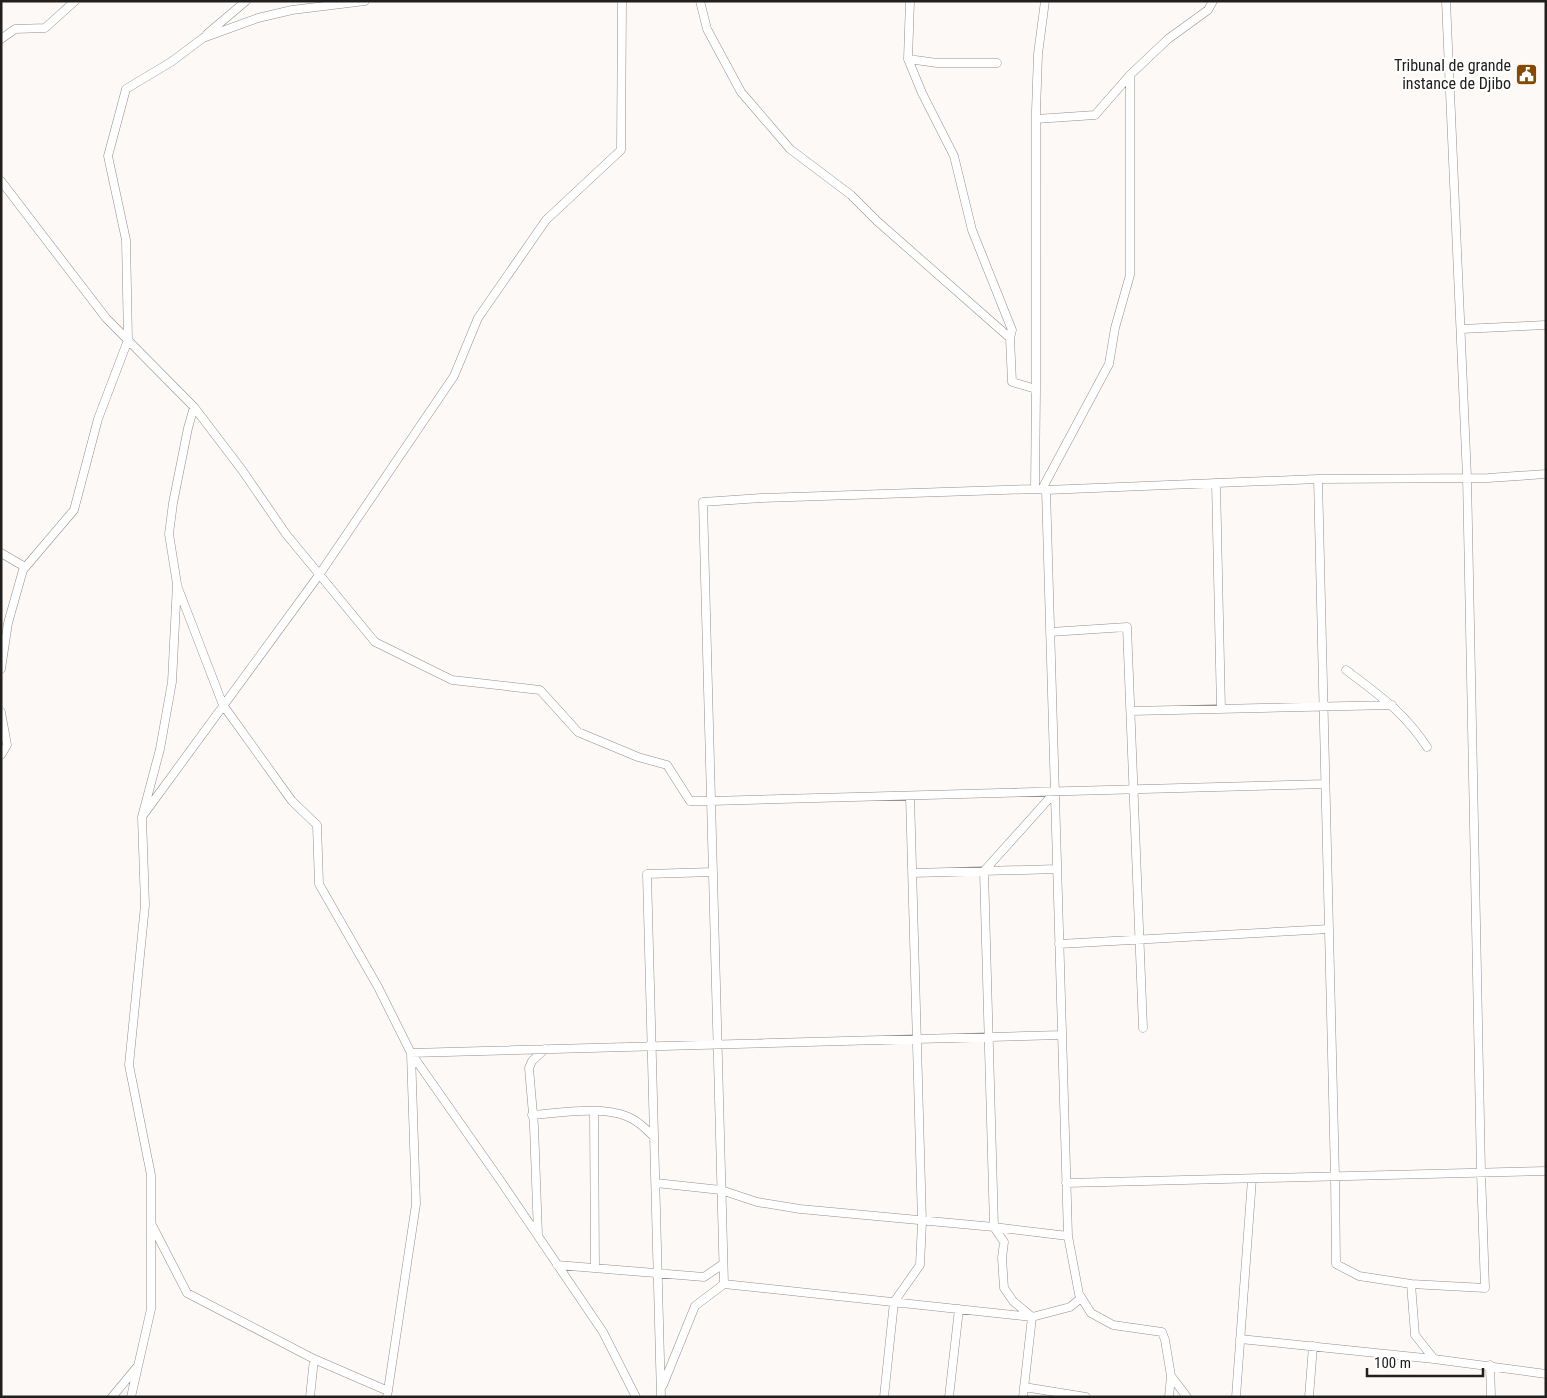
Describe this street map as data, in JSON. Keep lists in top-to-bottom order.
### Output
{
  "places": {
    "public building": ["Tribunal de grande instance de Djibo"]
  },
  "scale_bar": "100 m"
}
